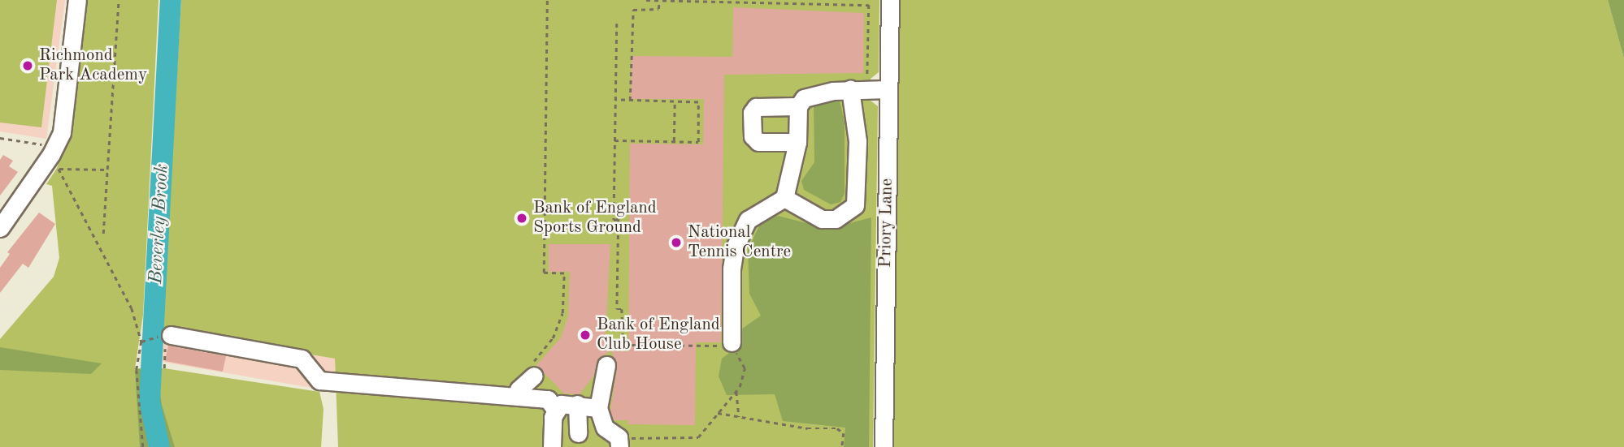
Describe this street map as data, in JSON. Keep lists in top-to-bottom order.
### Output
{
  "streets": {
    "street": ["Priory Lane"]
  },
  "water": ["Beverley Brook"],
  "places": [
    "Richmond Park Academy",
    "Bank of England Sports Ground",
    "National Tennis Centre",
    "Bank of England Club House"
  ]
}
